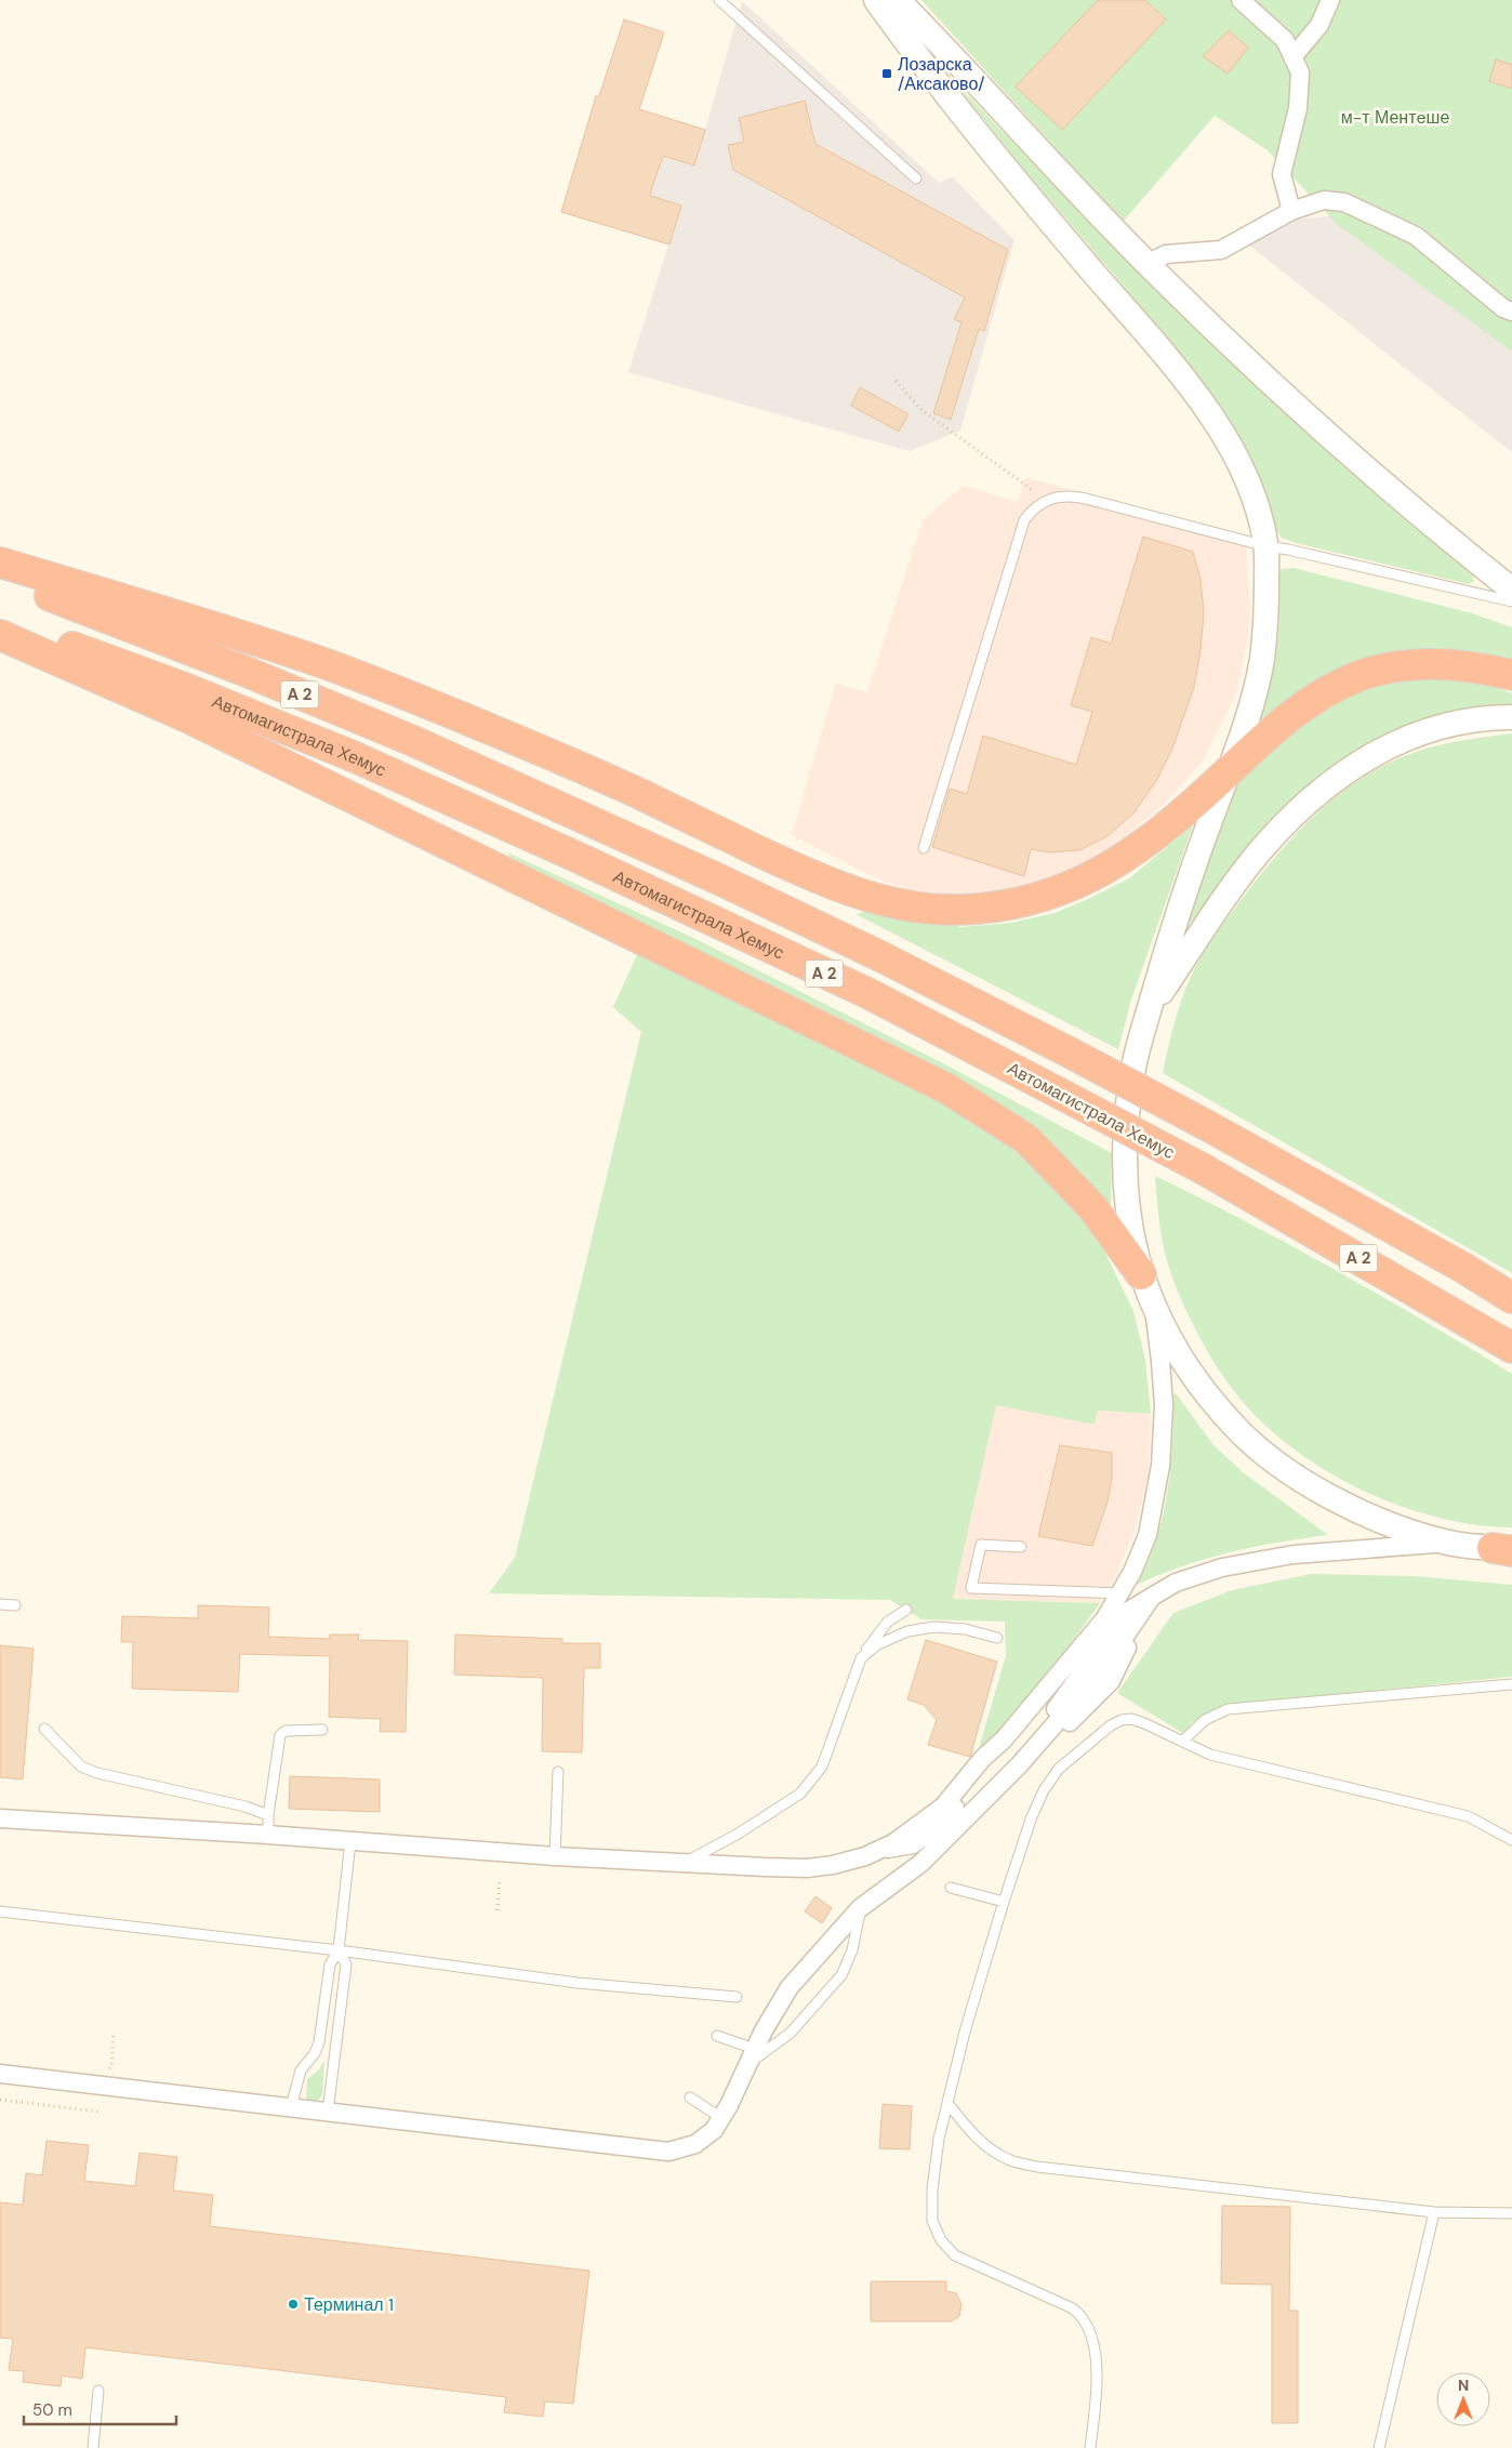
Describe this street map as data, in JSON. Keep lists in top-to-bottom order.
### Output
{
  "streets": {
    "highway": ["A 2", "Автомагистрала Хемус"]
  },
  "parks": ["м-т Ментeше"],
  "places": {
    "transit": ["Лозарска /Аксаково/"],
    "other": ["Терминал 1"]
  },
  "scale_bar": "50 m",
  "north": "top"
}
